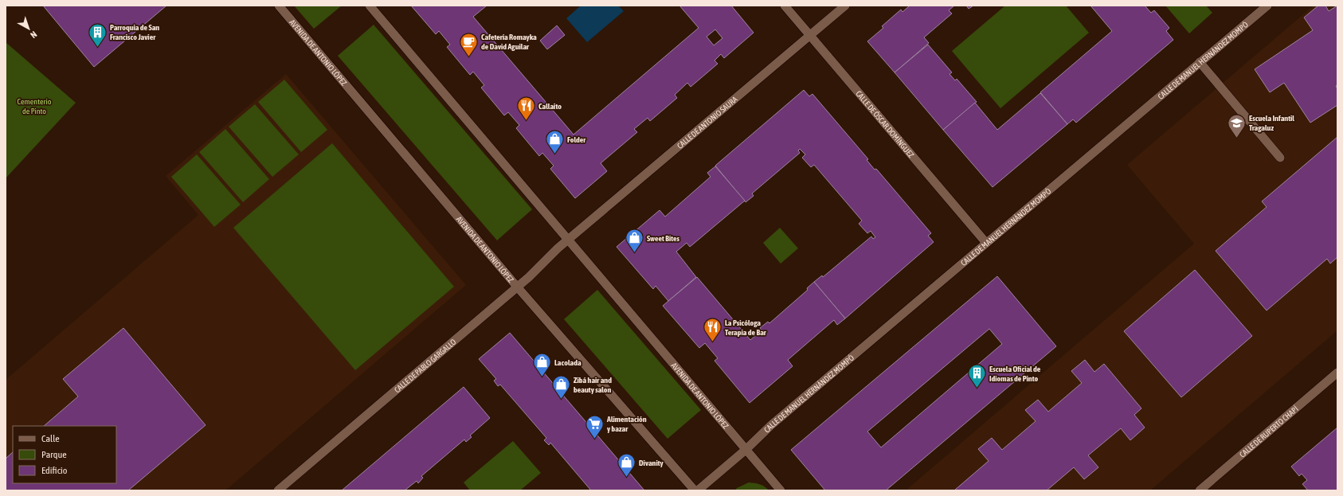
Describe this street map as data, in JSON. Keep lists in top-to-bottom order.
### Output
{
  "streets": {
    "street": [
      "AVENIDA DE ANTONIO LÓPEZ",
      "CALLE DE MANUEL HERNÁNDEZ MOMPÓ",
      "CALLE DE ANTONIO SAURA",
      "CALLE DE ÓSCAR DOMÍNGUEZ",
      "CALLE DE PABLO GARGALLO",
      "CALLE DE RUPERTO CHAPÍ"
    ]
  },
  "crossings": [
    ["AVENIDA DE ANTONIO LÓPEZ", "CALLE DE MANUEL HERNÁNDEZ MOMPÓ"],
    ["AVENIDA DE ANTONIO LÓPEZ", "CALLE DE ANTONIO SAURA"],
    ["AVENIDA DE ANTONIO LÓPEZ", "CALLE DE PABLO GARGALLO"],
    ["CALLE DE MANUEL HERNÁNDEZ MOMPÓ", "CALLE DE ÓSCAR DOMÍNGUEZ"],
    ["CALLE DE ANTONIO SAURA", "CALLE DE ÓSCAR DOMÍNGUEZ"],
    ["CALLE DE ANTONIO SAURA", "CALLE DE PABLO GARGALLO"]
  ],
  "parks": ["Cementerio de Pinto"],
  "places": {
    "building": ["Parroquia de San Francisco Javier", "Escuela Oficial de Idiomas de Pinto"],
    "cafe": ["Cafetería Romayka de David Aguilar"],
    "restaurant": ["Callaito", "La Psicóloga Terapia de Bar"],
    "school or university": ["Escuela Infantil Tragaluz"],
    "shop": [
      "Folder",
      "Sweet Bites",
      "Lacolada",
      "Zibá hair and beauty salon",
      "Divanity"
    ],
    "supermarket": ["Alimentación y bazar"]
  },
  "legend": ["Calle", "Parque", "Edificio"],
  "north": "bottom right"
}
